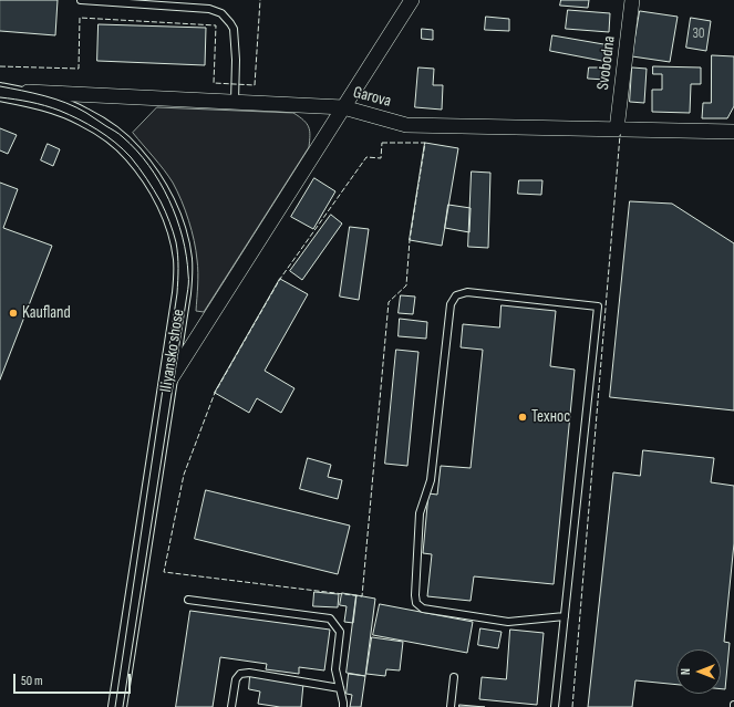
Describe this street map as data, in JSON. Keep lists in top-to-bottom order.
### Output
{
  "streets": {
    "street": ["Svobodna", "Garova", "Iliyansko shose"]
  },
  "crossings": [
    ["Svobodna", "Garova"],
    ["Garova", "Iliyansko shose"]
  ],
  "places": ["Kaufland", "Технос"],
  "house_numbers": ["30"],
  "scale_bar": "50 m",
  "north": "left"
}
